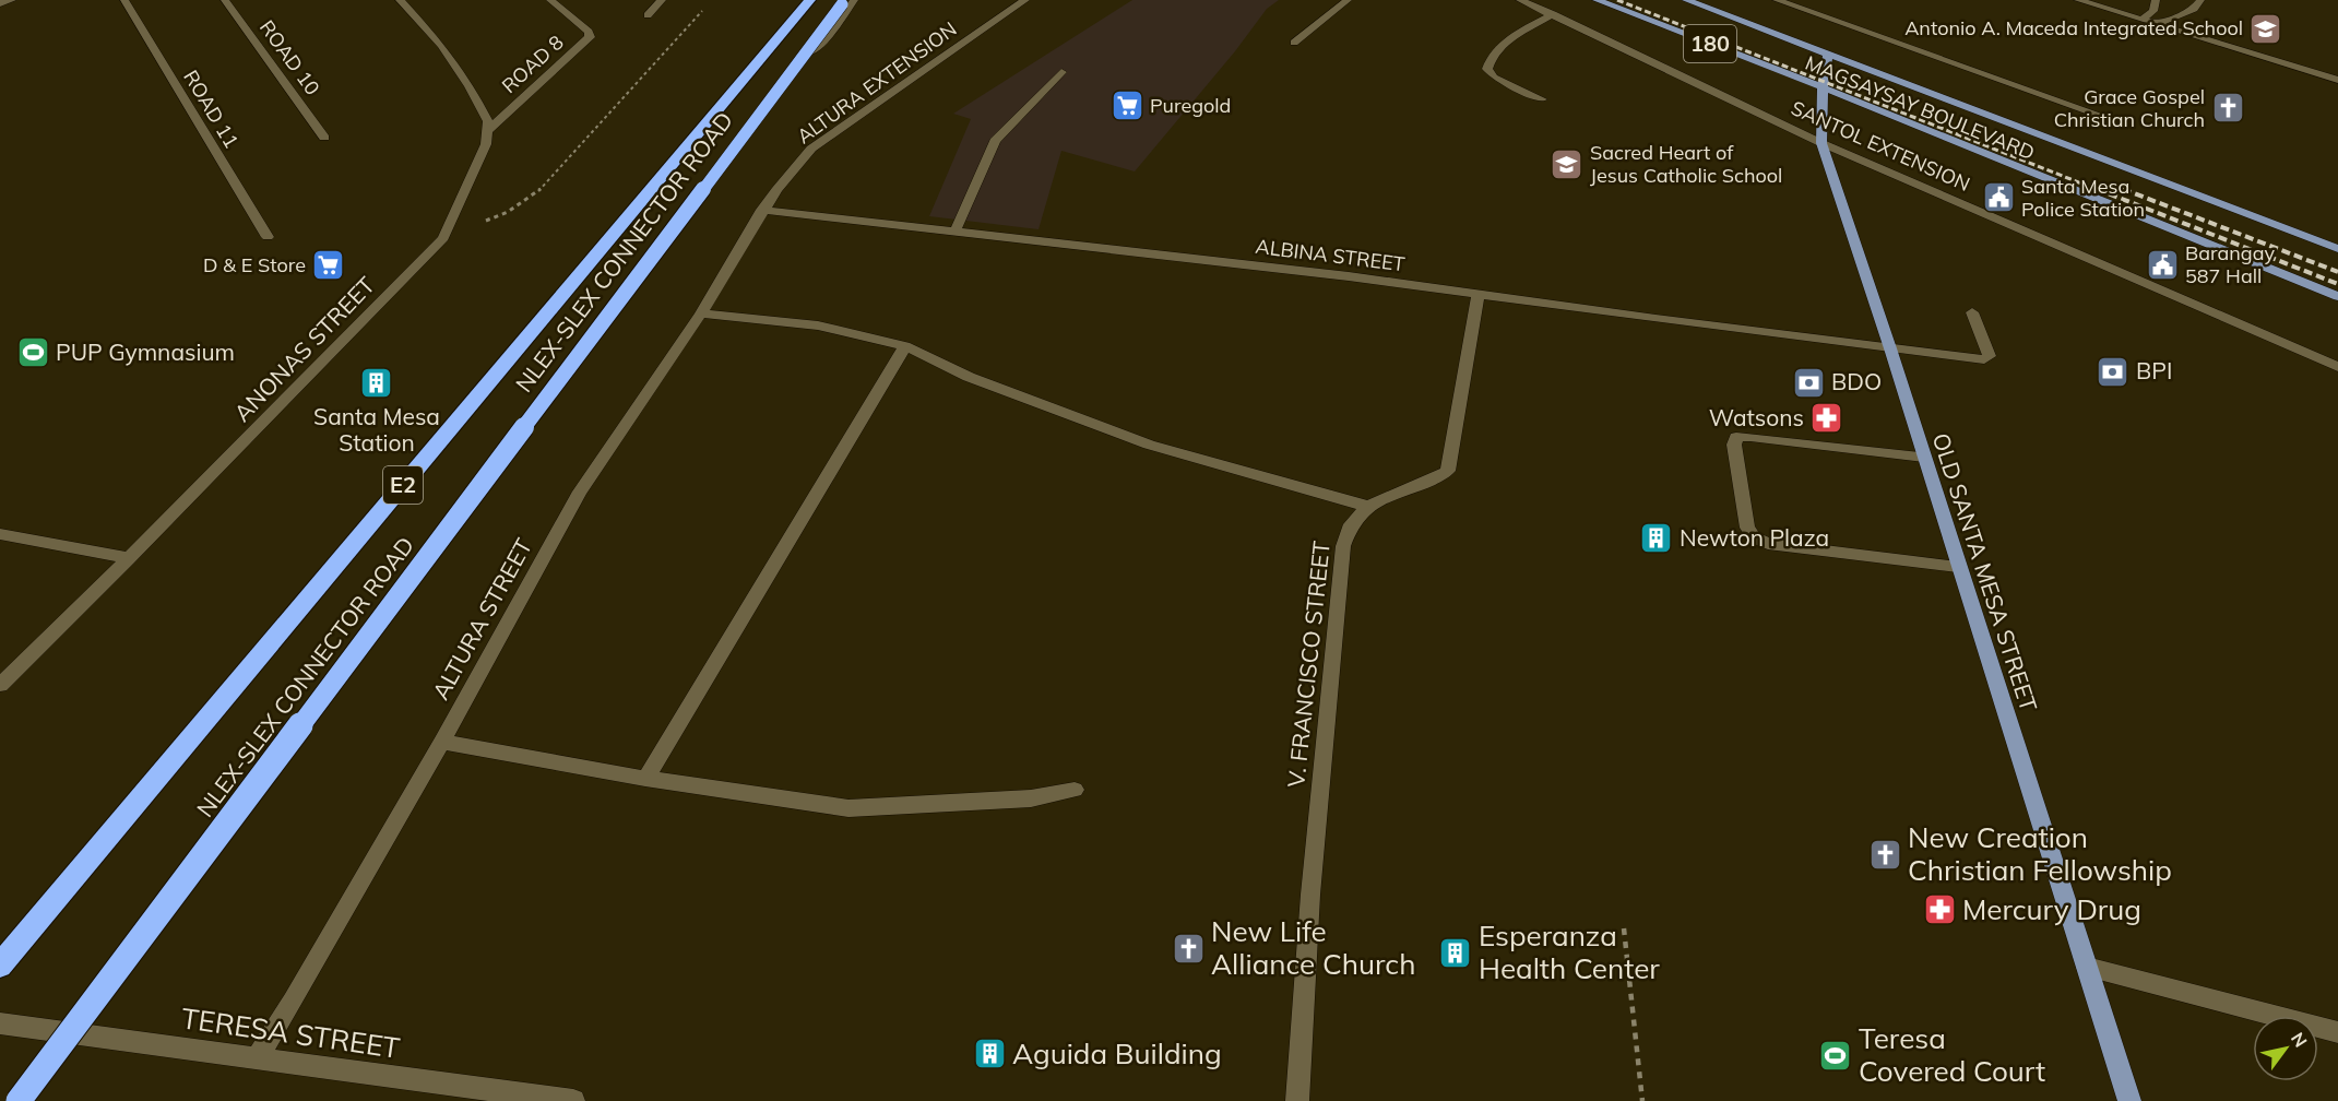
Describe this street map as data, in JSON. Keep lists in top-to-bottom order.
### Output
{
  "streets": {
    "highway": ["NLEX-SLEX CONNECTOR ROAD", "E2"],
    "main road": ["180", "MAGSAYSAY BOULEVARD", "OLD SANTA MESA STREET"],
    "street": [
      "ROAD 10",
      "ROAD 8",
      "ALTURA EXTENSION",
      "ROAD 11",
      "SANTOL EXTENSION",
      "ALBINA STREET",
      "ANONAS STREET",
      "ALTURA STREET",
      "V. FRANCISCO STREET",
      "TERESA STREET"
    ]
  },
  "crossings": [
    ["ROAD 8", "ANONAS STREET"],
    ["ALTURA EXTENSION", "ALBINA STREET"],
    ["ALTURA EXTENSION", "ALTURA STREET"],
    ["MAGSAYSAY BOULEVARD", "OLD SANTA MESA STREET"],
    ["SANTOL EXTENSION", "OLD SANTA MESA STREET"],
    ["ALBINA STREET", "OLD SANTA MESA STREET"],
    ["ALBINA STREET", "ALTURA STREET"],
    ["ALBINA STREET", "V. FRANCISCO STREET"],
    ["ALTURA STREET", "TERESA STREET"]
  ],
  "places": {
    "school or university": ["Antonio A. Maceda Integrated School", "Sacred Heart of Jesus Catholic School"],
    "supermarket": ["Puregold", "D & E Store"],
    "church": ["Grace Gospel Christian Church", "New Creation Christian Fellowship", "New Life Alliance Church"],
    "public building": ["Santa Mesa Police Station", "Barangay 587 Hall"],
    "sports": ["PUP Gymnasium", "Teresa Covered Court"],
    "bank": ["BPI", "BDO"],
    "building": [
      "Santa Mesa Station",
      "Newton Plaza",
      "Esperanza Health Center",
      "Aguida Building"
    ],
    "pharmacy": ["Watsons", "Mercury Drug"]
  },
  "north": "top right"
}
